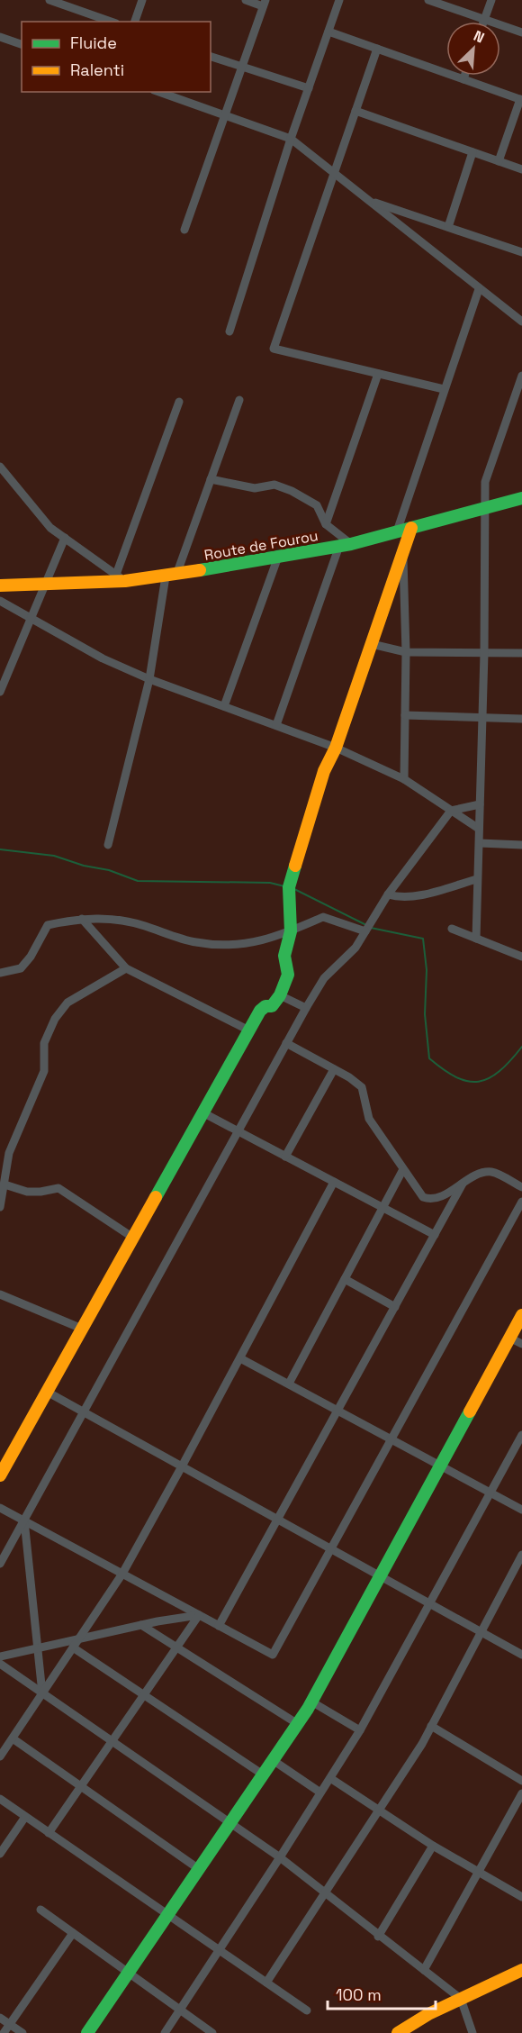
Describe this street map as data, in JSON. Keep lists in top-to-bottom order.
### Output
{
  "streets": {
    "street": ["Route de Fourou"]
  },
  "legend": ["Fluide", "Ralenti"],
  "scale_bar": "100 m",
  "north": "top right"
}
